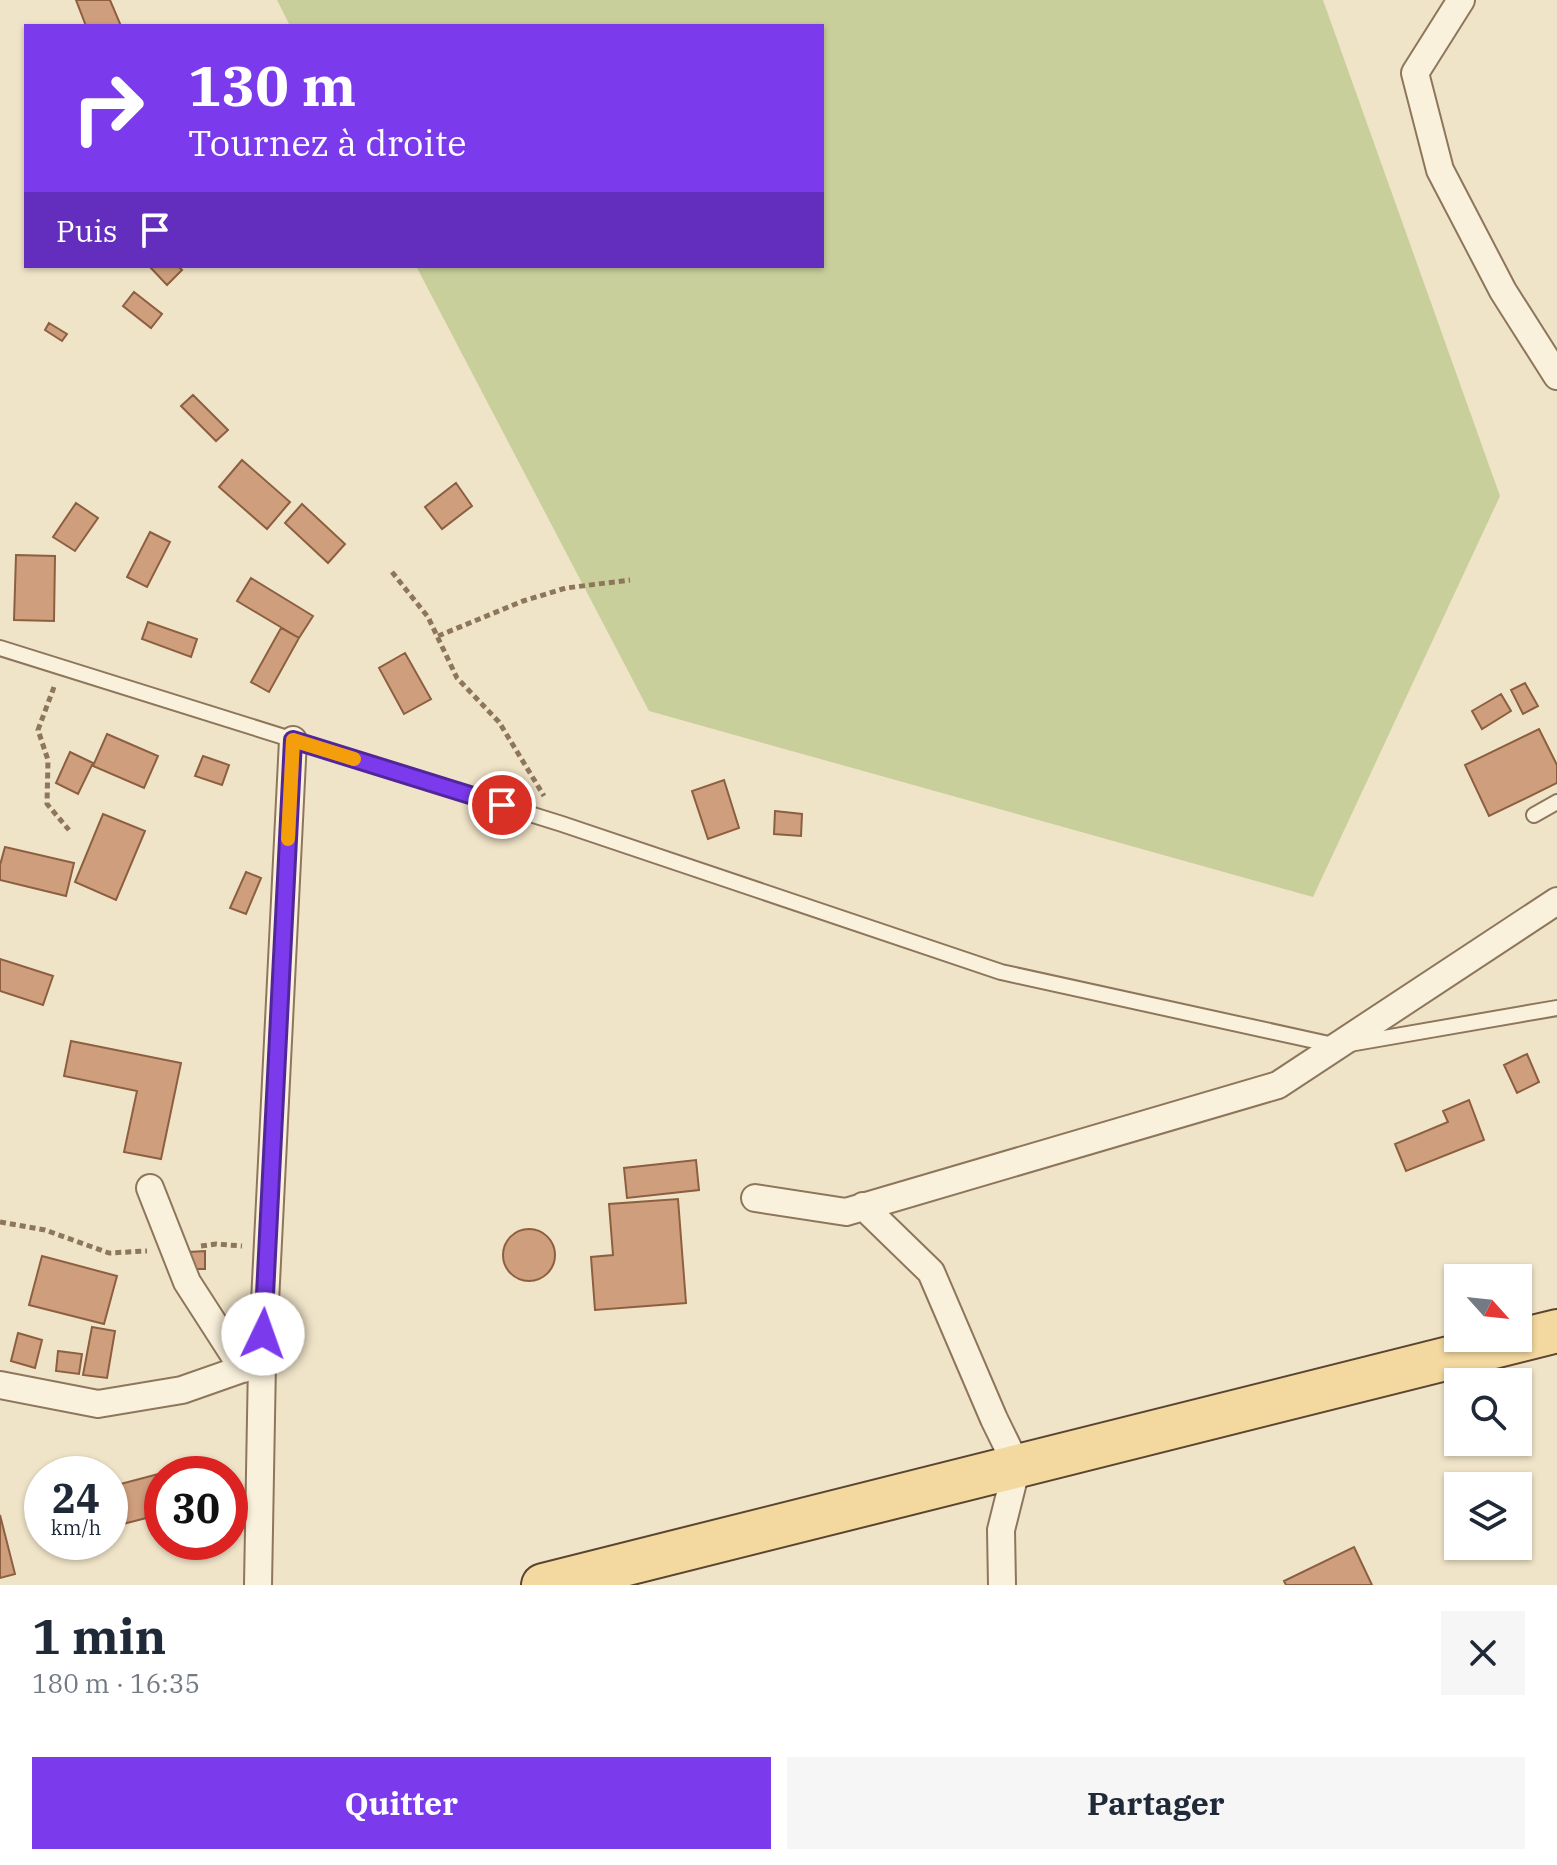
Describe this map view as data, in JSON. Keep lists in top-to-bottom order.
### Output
{
  "north": "bottom right",
  "page": {
    "turn": ["130 m", "Tournez à droite"],
    "then": "Puis",
    "speed": "24 km/h",
    "limit": "30",
    "heading": ["1 min", "180 m · 16:35"],
    "buttons": ["Quitter", "Partager"]
  }
}
